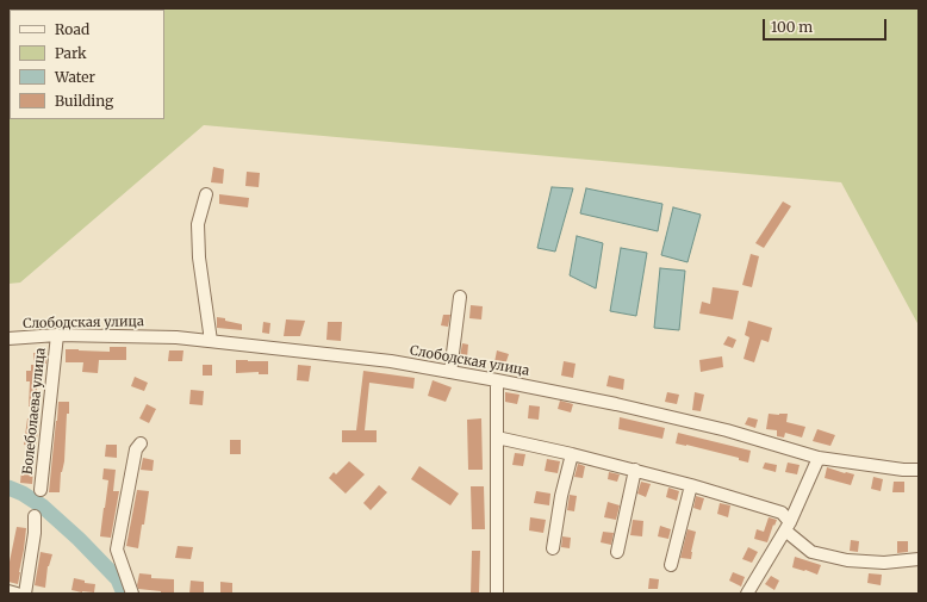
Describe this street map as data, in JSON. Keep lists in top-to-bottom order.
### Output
{
  "streets": {
    "street": ["Слободская улица", "Болеболаева улица"]
  },
  "crossings": [
    ["Слободская улица", "Болеболаева улица"]
  ],
  "legend": [
    "Road",
    "Park",
    "Water",
    "Building"
  ],
  "scale_bar": "100 m"
}
